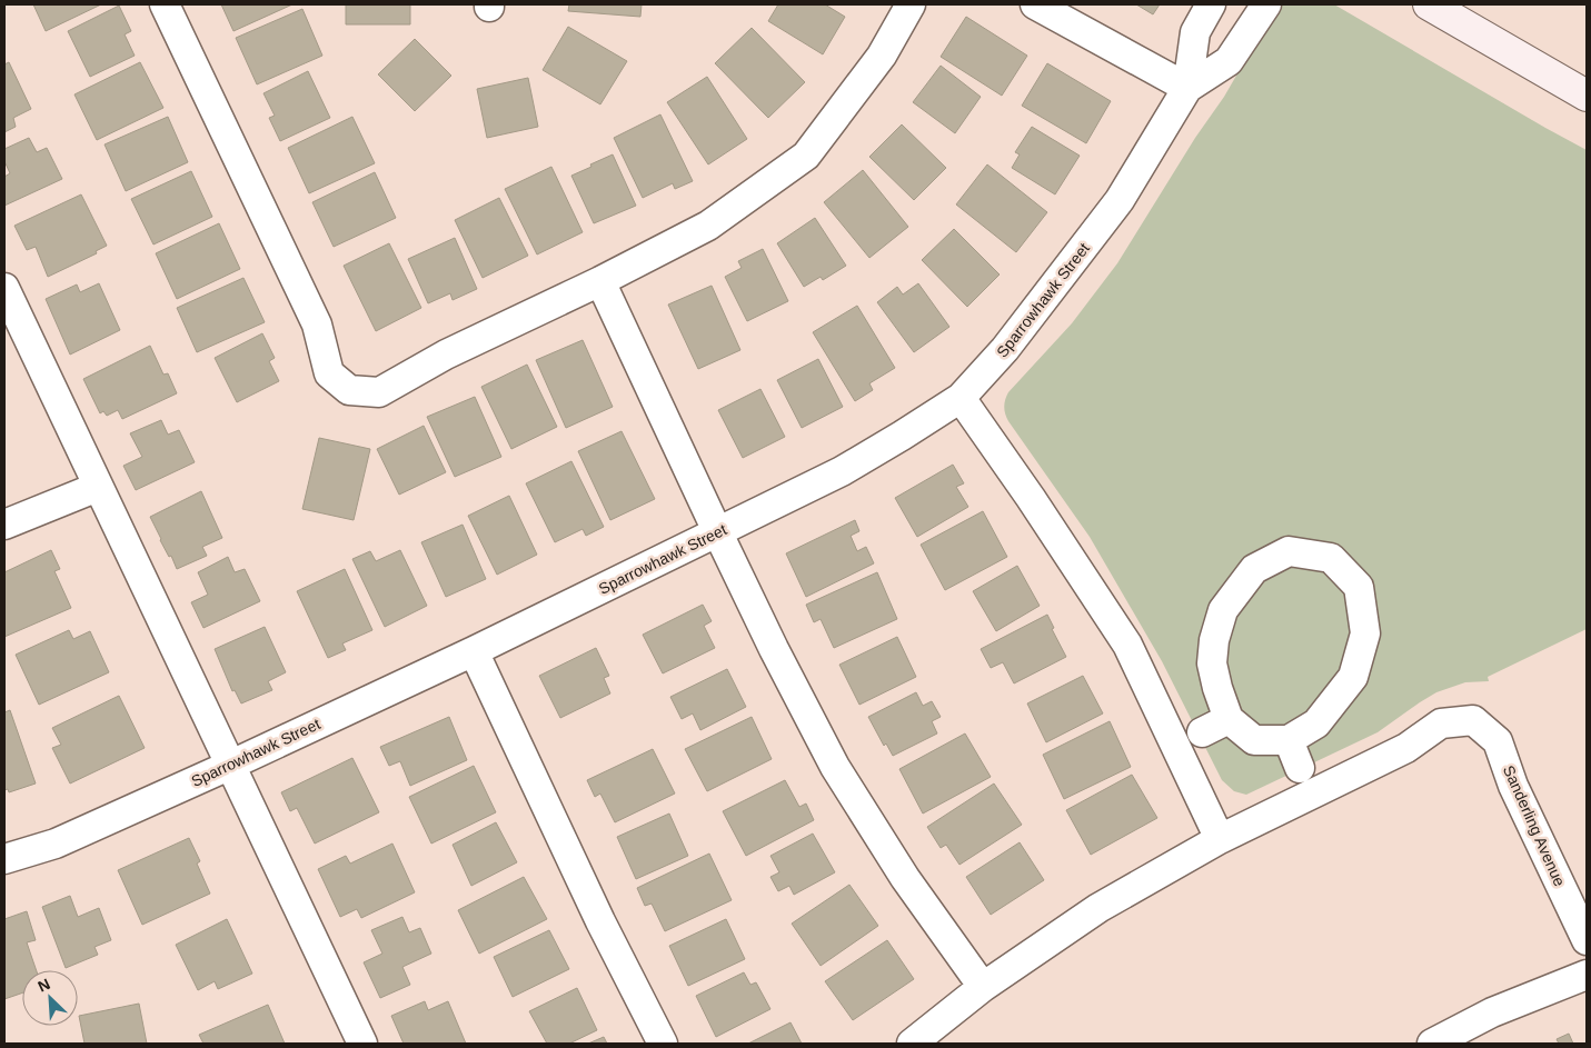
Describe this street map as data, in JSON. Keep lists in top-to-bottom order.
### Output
{
  "streets": {
    "street": ["Sparrowhawk Street", "Sanderling Avenue"]
  },
  "north": "top left"
}
